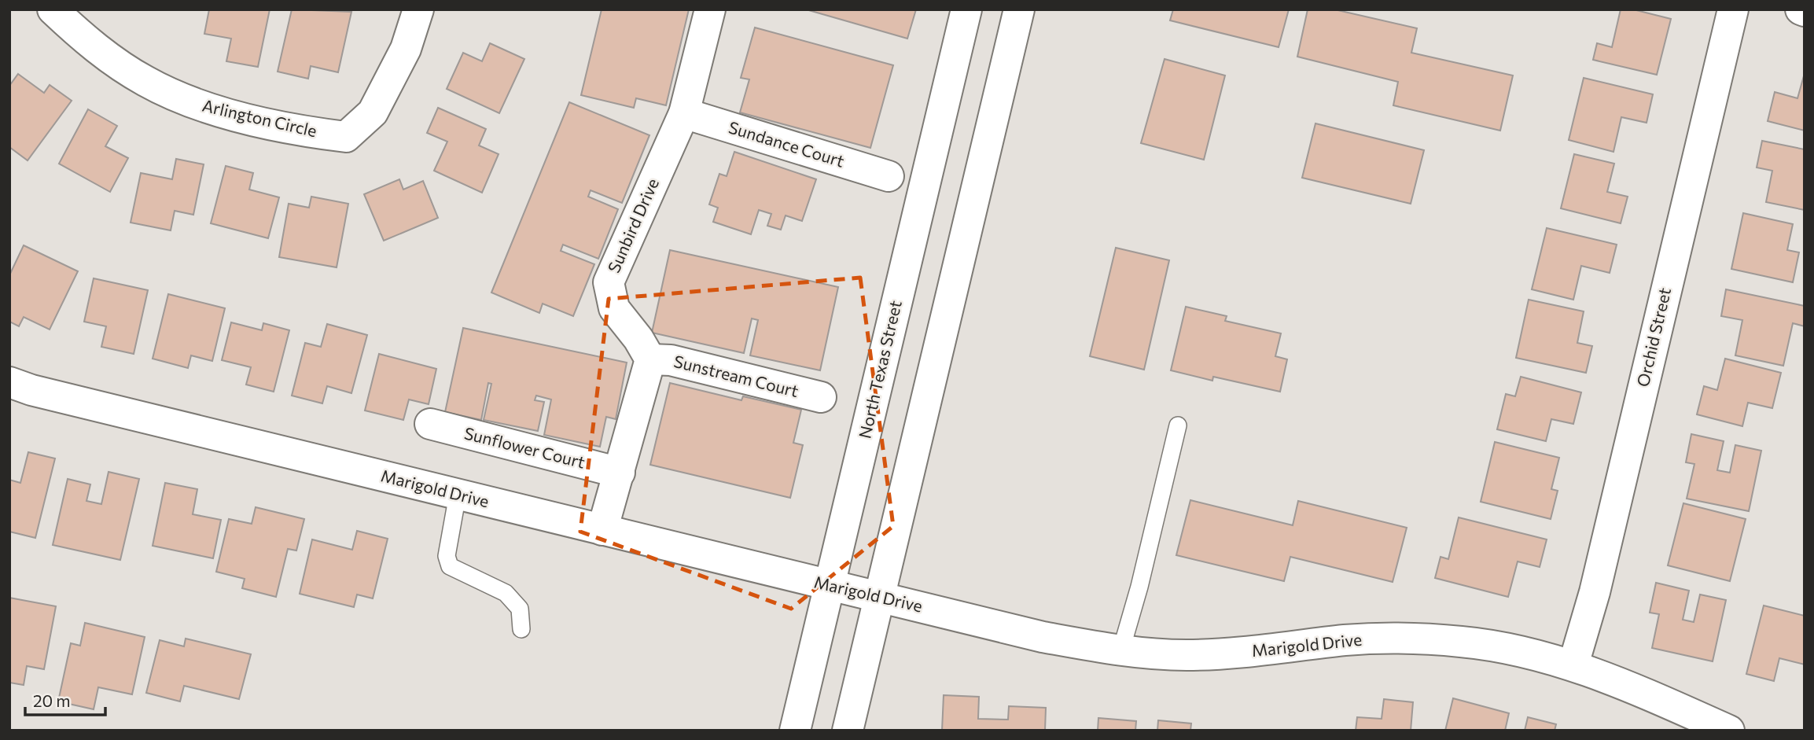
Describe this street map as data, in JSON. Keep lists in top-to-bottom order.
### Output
{
  "streets": {
    "street": [
      "Arlington Circle",
      "Sundance Court",
      "Sunbird Drive",
      "Orchid Street",
      "North Texas Street",
      "Sunstream Court",
      "Sunflower Court",
      "Marigold Drive"
    ]
  },
  "crossings": [
    ["Sundance Court", "Sunbird Drive"],
    ["Sunbird Drive", "Sunstream Court"],
    ["Orchid Street", "Marigold Drive"],
    ["North Texas Street", "Marigold Drive"]
  ],
  "scale_bar": "20 m"
}
